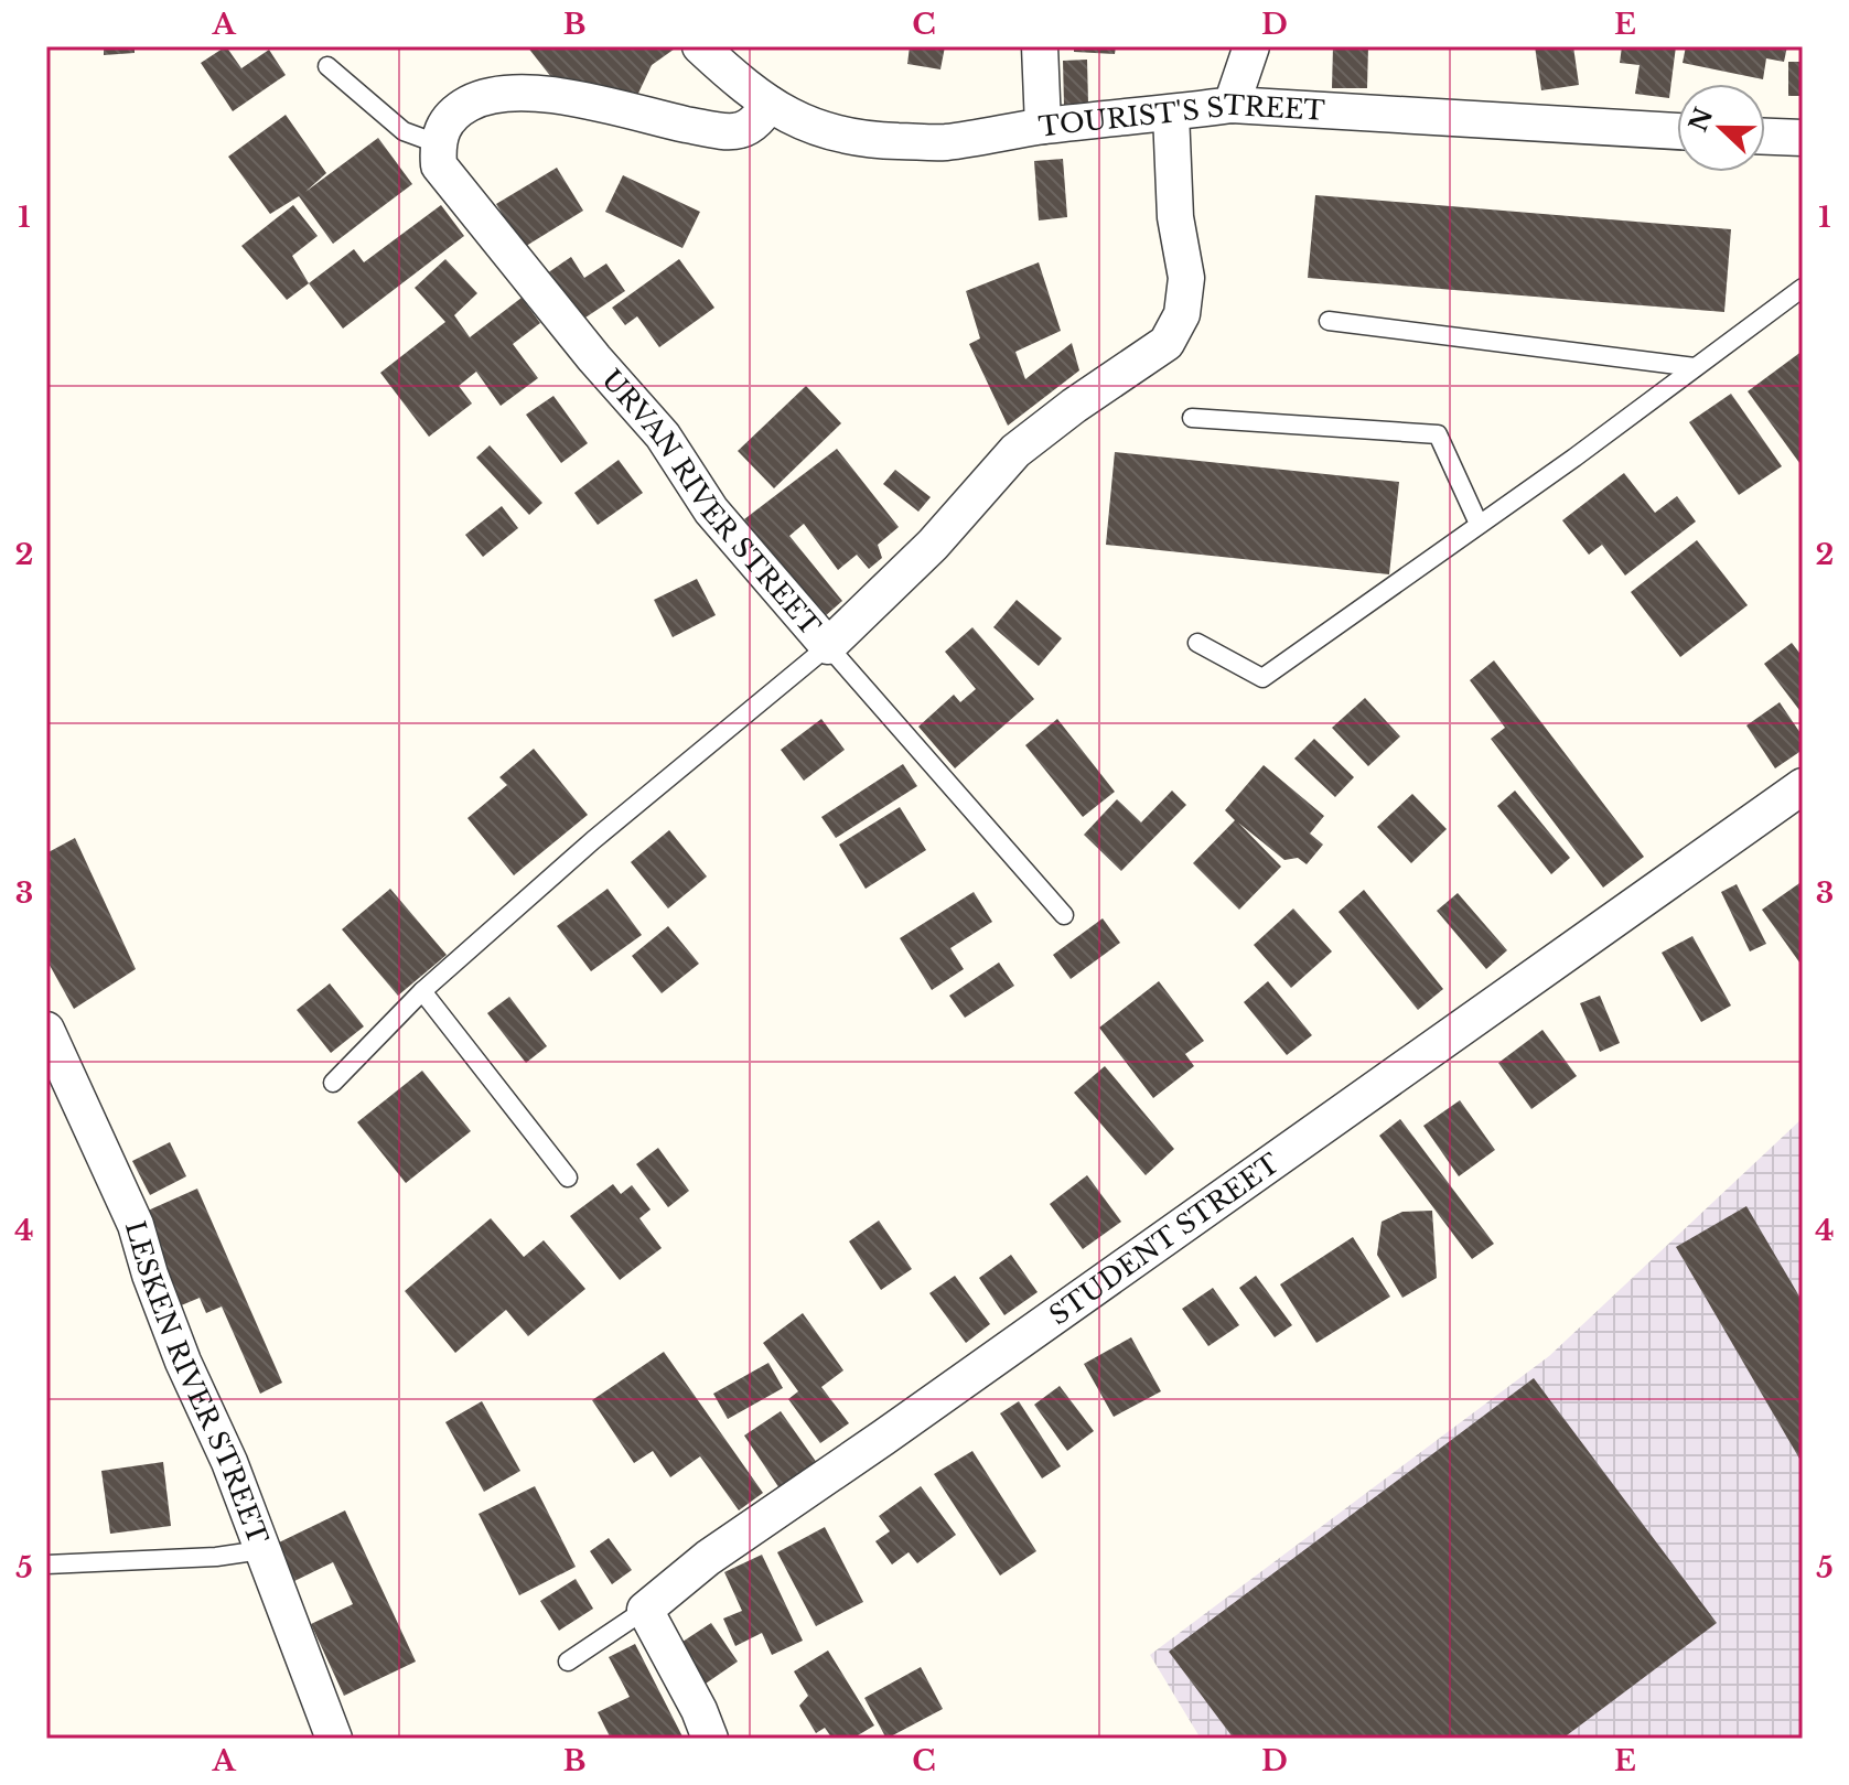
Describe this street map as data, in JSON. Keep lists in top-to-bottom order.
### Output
{
  "streets": {
    "street": [
      "TOURIST'S STREET",
      "URVAN RIVER STREET",
      "STUDENT STREET",
      "LESKEN RIVER STREET"
    ]
  },
  "crossings": [
    ["TOURIST'S STREET", "URVAN RIVER STREET"]
  ],
  "north": "left",
  "grid": {
    "columns": [
      "A",
      "B",
      "C",
      "D",
      "E"
    ],
    "rows": [
      "1",
      "2",
      "3",
      "4",
      "5"
    ]
  }
}
